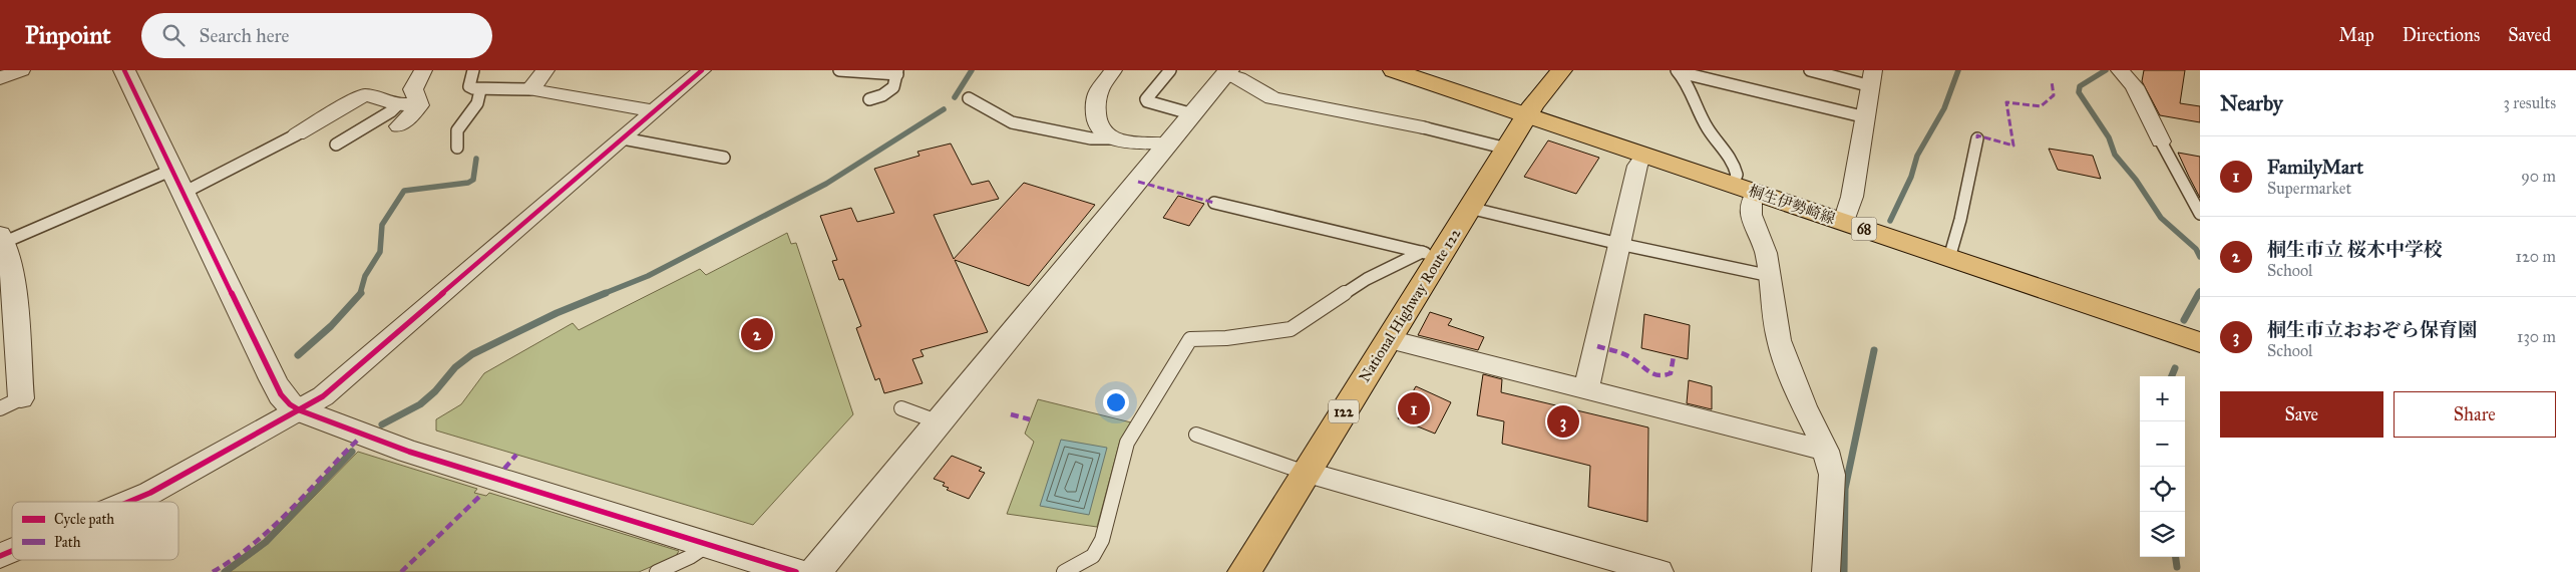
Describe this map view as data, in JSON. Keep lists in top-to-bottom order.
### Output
{
  "streets": {
    "main road": [
      "桐生伊勢崎線",
      "68",
      "National Highway Route 122",
      "122"
    ]
  },
  "crossings": [
    ["桐生伊勢崎線", "68"],
    ["桐生伊勢崎線", "National Highway Route 122"],
    ["桐生伊勢崎線", "122"],
    ["68", "National Highway Route 122"],
    ["68", "122"],
    ["National Highway Route 122", "122"]
  ],
  "legend": ["Cycle path", "Path"],
  "page": {
    "header": "Pinpoint",
    "search": "Search here",
    "nav": ["Map", "Directions", "Saved"],
    "heading": ["Nearby", "3 results"],
    "list": [
      {
        "mark": "1",
        "name": "FamilyMart",
        "note": "Supermarket",
        "value": "90 m"
      },
      {
        "mark": "2",
        "name": "桐生市立 桜木中学校",
        "note": "School",
        "value": "120 m"
      },
      {
        "mark": "3",
        "name": "桐生市立おおぞら保育園",
        "note": "School",
        "value": "130 m"
      }
    ],
    "pins": ["2", "1", "3"],
    "map_buttons": ["+", "−"],
    "buttons": ["Save", "Share"]
  }
}
